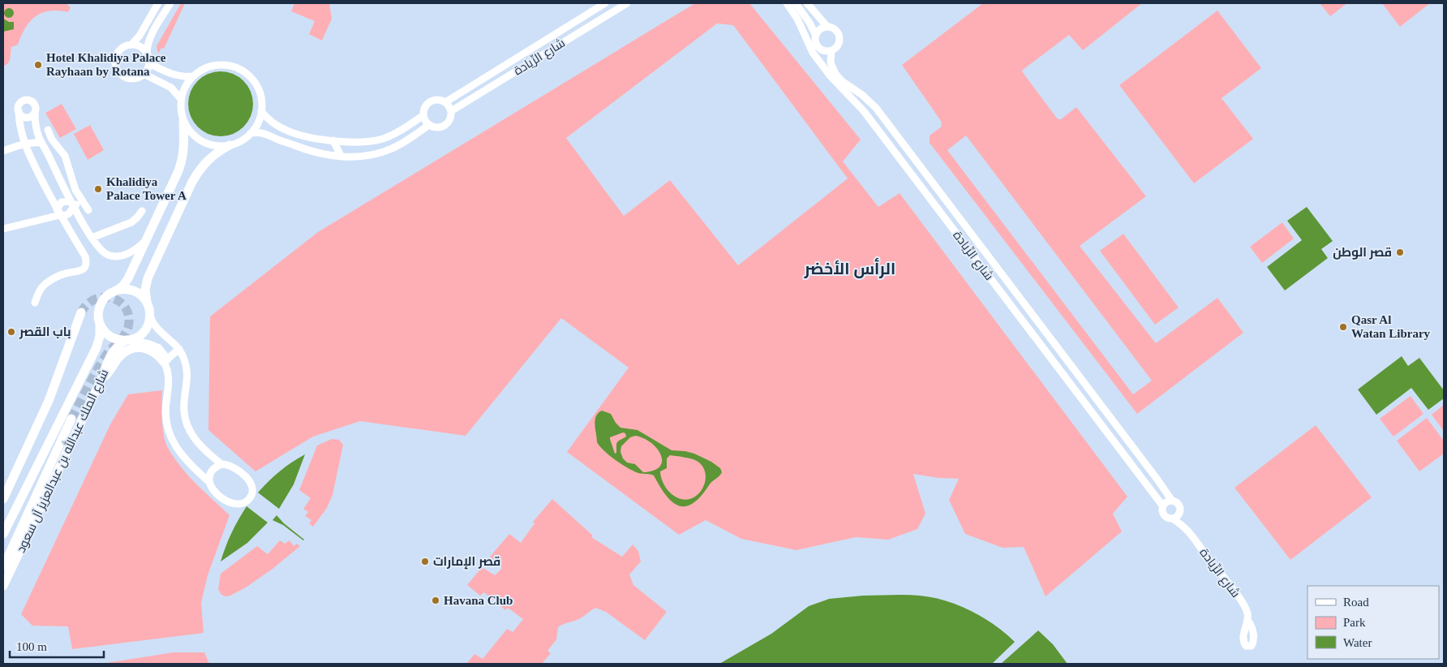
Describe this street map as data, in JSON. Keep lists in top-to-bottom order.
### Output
{
  "streets": {
    "street": ["شارع الرِّيادة", "شارع الملك عبدالله بن عبدالعزيز آل سعود"]
  },
  "districts": ["الرأس الأخضر"],
  "places": [
    "Hotel Khalidiya Palace Rayhaan by Rotana",
    "Khalidiya Palace Tower A",
    "قصر الوطن",
    "Qasr Al Watan Library",
    "باب القصر",
    "قصر الإمارات",
    "Havana Club"
  ],
  "legend": ["Road", "Park", "Water"],
  "scale_bar": "100 m"
}
